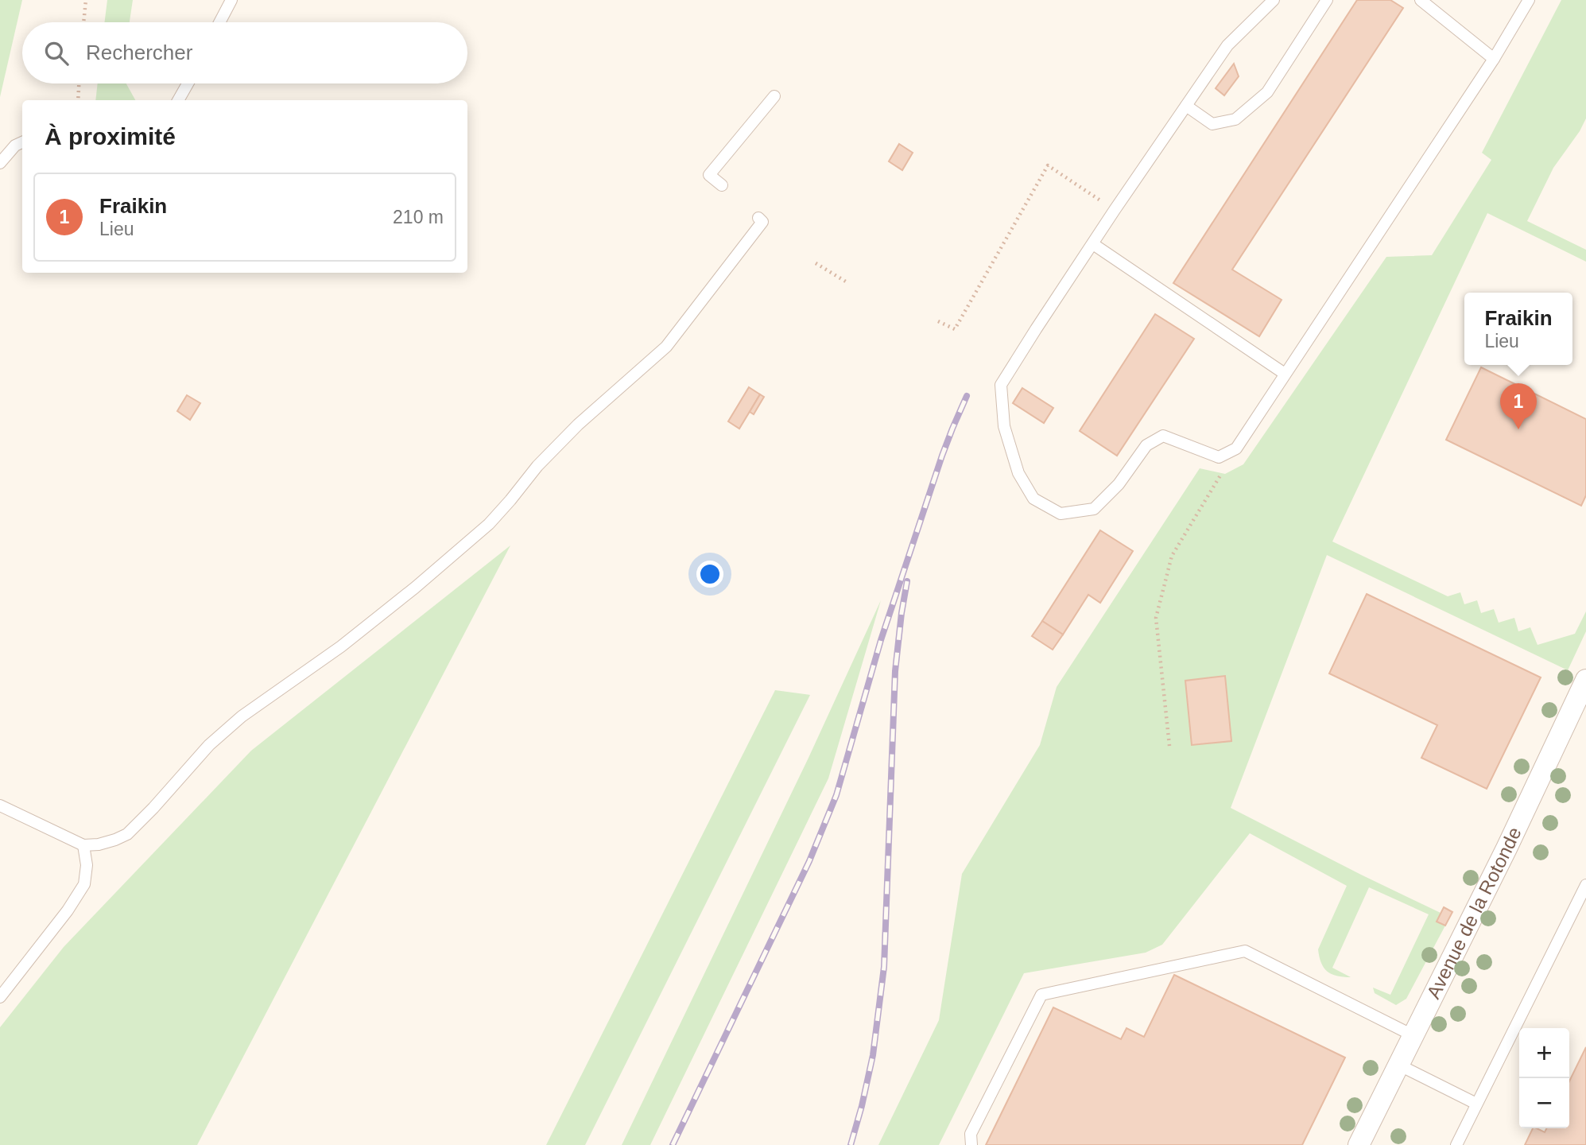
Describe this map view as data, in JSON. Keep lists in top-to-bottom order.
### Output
{
  "streets": {
    "street": ["Avenue de la Rotonde"]
  },
  "page": {
    "search": "Rechercher",
    "heading": "À proximité",
    "list": [
      {
        "mark": "1",
        "name": "Fraikin",
        "note": "Lieu",
        "value": "210 m"
      }
    ],
    "popup": ["Fraikin", "Lieu"],
    "pins": "1",
    "map_buttons": ["+", "−"]
  }
}
